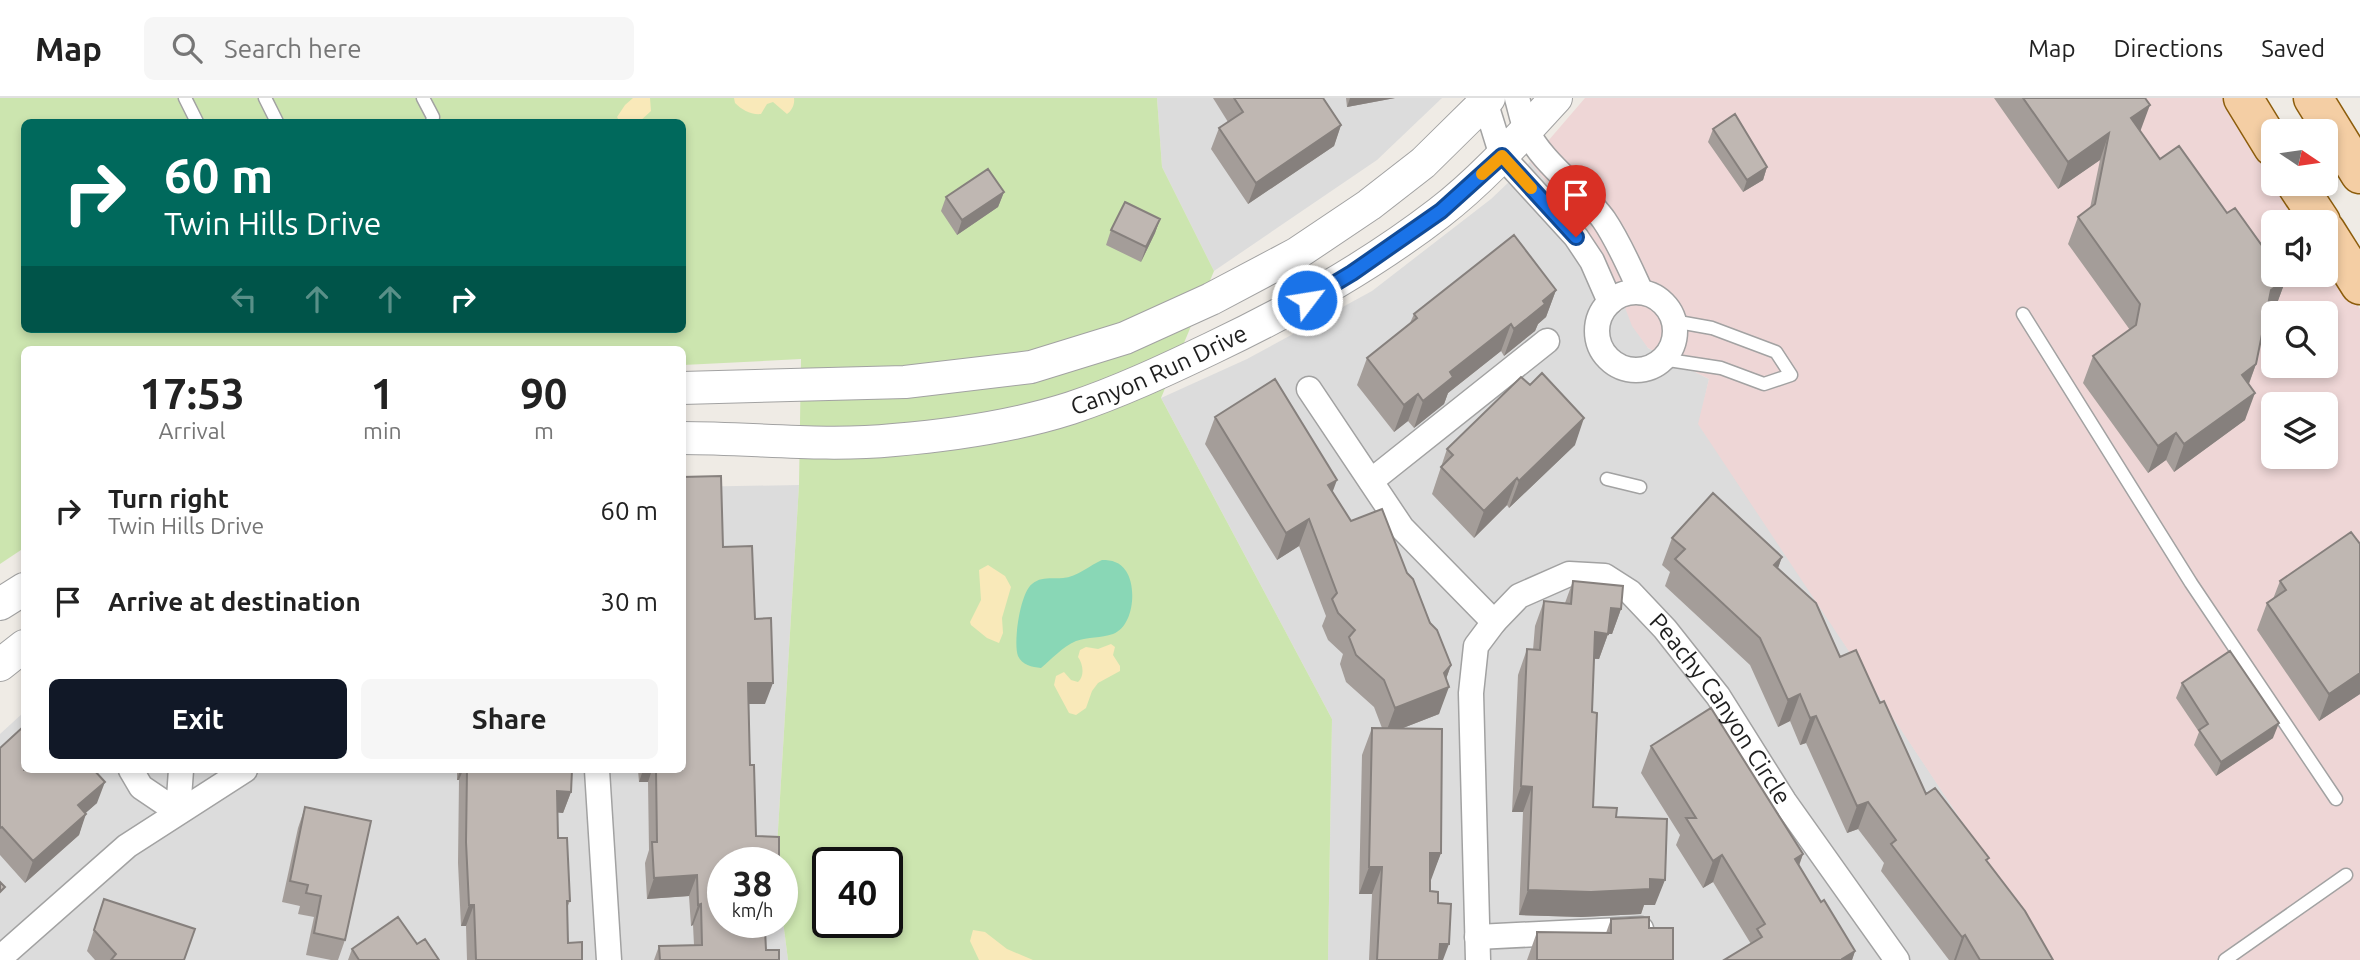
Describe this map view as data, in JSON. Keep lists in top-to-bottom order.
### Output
{
  "streets": {
    "street": ["Canyon Run Drive", "Peachy Canyon Circle"]
  },
  "north": "right",
  "page": {
    "header": "Map",
    "search": "Search here",
    "nav": ["Map", "Directions", "Saved"],
    "turn": ["60 m", "Twin Hills Drive"],
    "eta": [
      "17:53",
      "Arrival",
      "1",
      "min",
      "90",
      "m"
    ],
    "list": [
      {
        "name": "Turn right",
        "note": "Twin Hills Drive",
        "value": "60 m"
      },
      {
        "name": "Arrive at destination",
        "value": "30 m"
      }
    ],
    "buttons": ["Exit", "Share"],
    "speed": "38 km/h",
    "limit": "40"
  }
}
